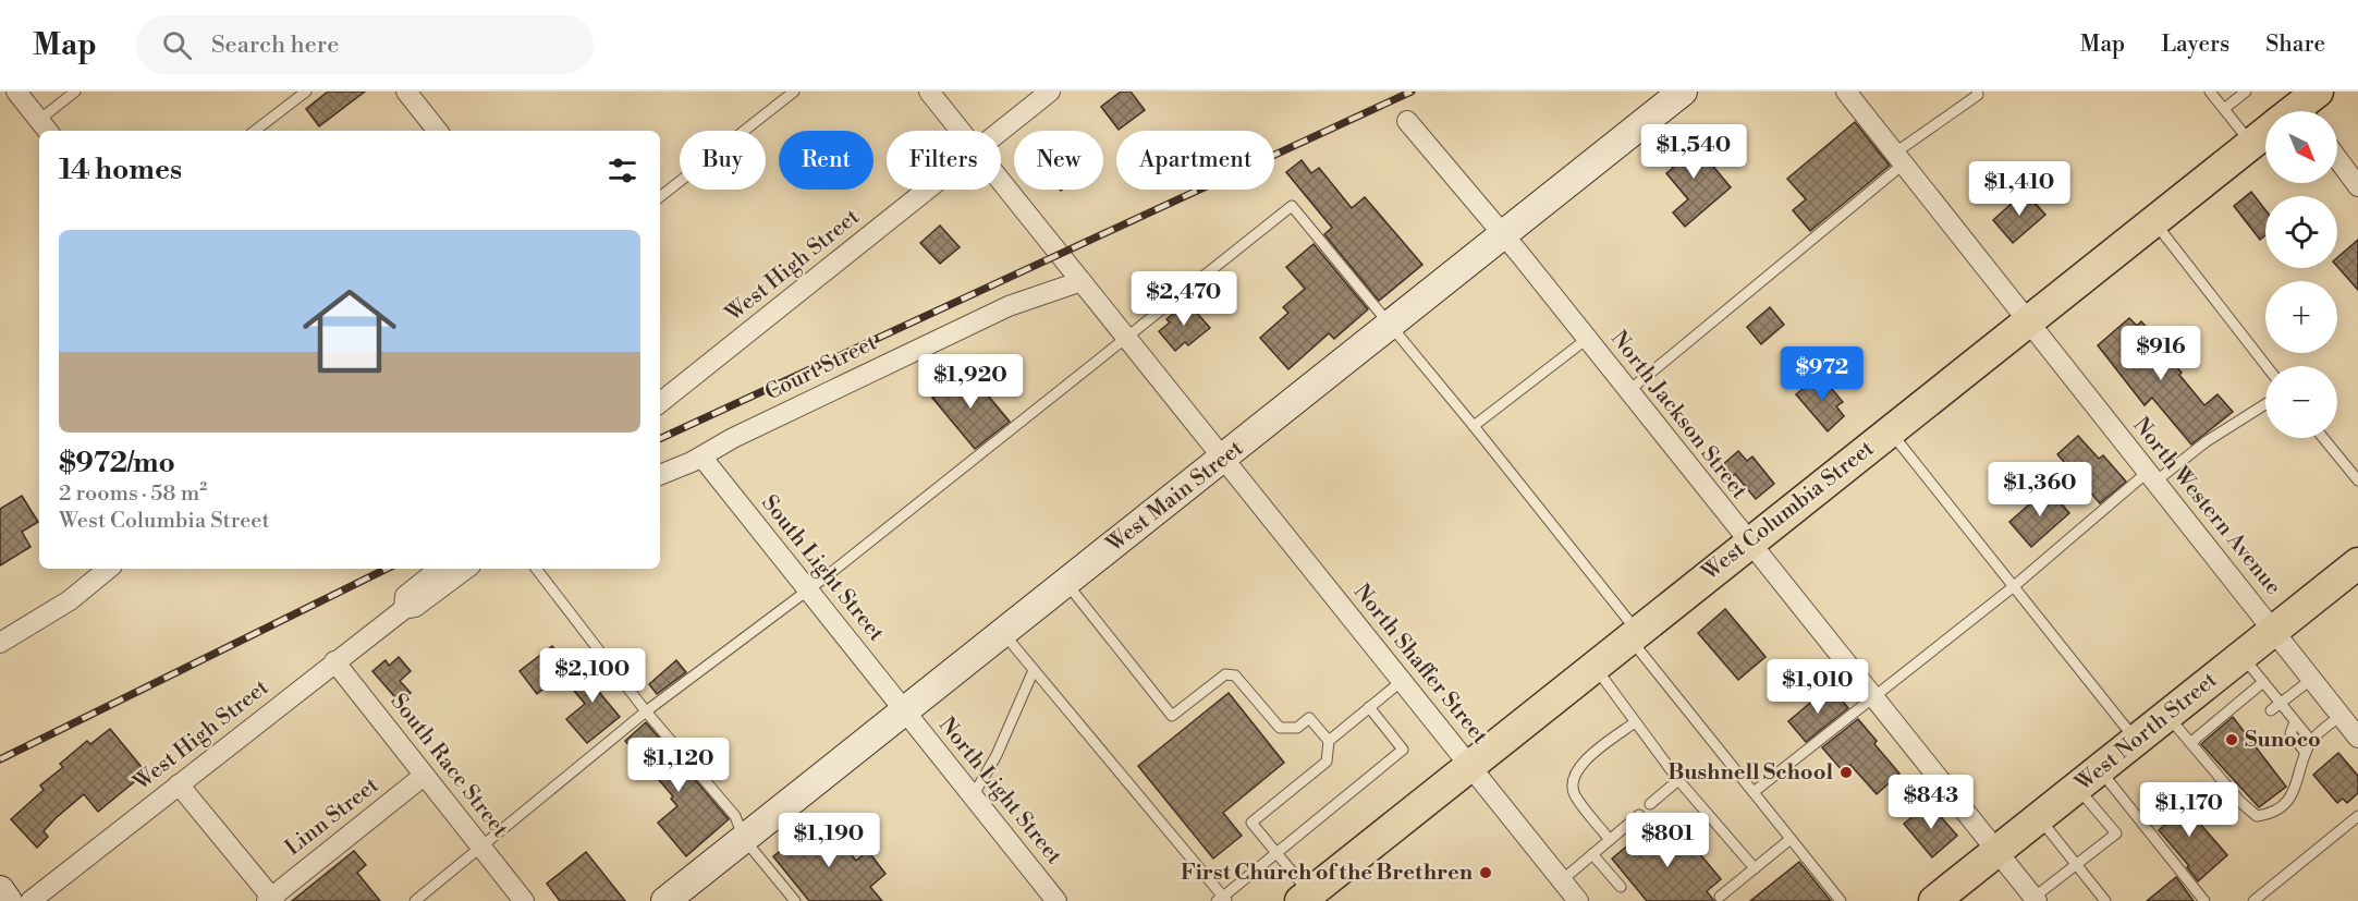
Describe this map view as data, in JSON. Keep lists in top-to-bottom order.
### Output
{
  "streets": {
    "main road": ["West Columbia Street", "West North Street"],
    "street": [
      "West High Street",
      "Court Street",
      "North Jackson Street",
      "West Main Street",
      "North Western Avenue",
      "South Light Street",
      "North Shaffer Street",
      "South Race Street",
      "North Light Street",
      "Linn Street"
    ]
  },
  "crossings": [
    ["West High Street", "South Race Street"],
    ["Court Street", "South Light Street"],
    ["Court Street", "North Shaffer Street"],
    ["North Jackson Street", "West Main Street"],
    ["North Jackson Street", "West Columbia Street"],
    ["North Jackson Street", "West North Street"],
    ["West Main Street", "South Light Street"],
    ["West Main Street", "North Shaffer Street"],
    ["West Main Street", "North Light Street"],
    ["North Western Avenue", "West Columbia Street"],
    ["North Western Avenue", "West North Street"],
    ["West Columbia Street", "North Shaffer Street"],
    ["South Light Street", "North Light Street"],
    ["South Race Street", "Linn Street"]
  ],
  "places": ["Sunoco", "Bushnell School", "First Church of the Brethren"],
  "north": "bottom right",
  "page": {
    "header": "Map",
    "search": "Search here",
    "nav": ["Map", "Layers", "Share"],
    "map_buttons": ["+", "−"],
    "price": [
      "$1,540",
      "$1,410",
      "$2,470",
      "$916",
      "$972",
      "$1,920",
      "$1,360",
      "$2,100",
      "$1,010",
      "$1,120",
      "$843",
      "$1,170",
      "$1,190",
      "$801"
    ],
    "chip": [
      "Buy",
      "Rent",
      "Filters",
      "New",
      "Apartment"
    ],
    "heading": "14 homes",
    "list": [
      {
        "name": "$972/mo",
        "note": "2 rooms · 58 m² · West Columbia Street"
      }
    ]
  }
}
